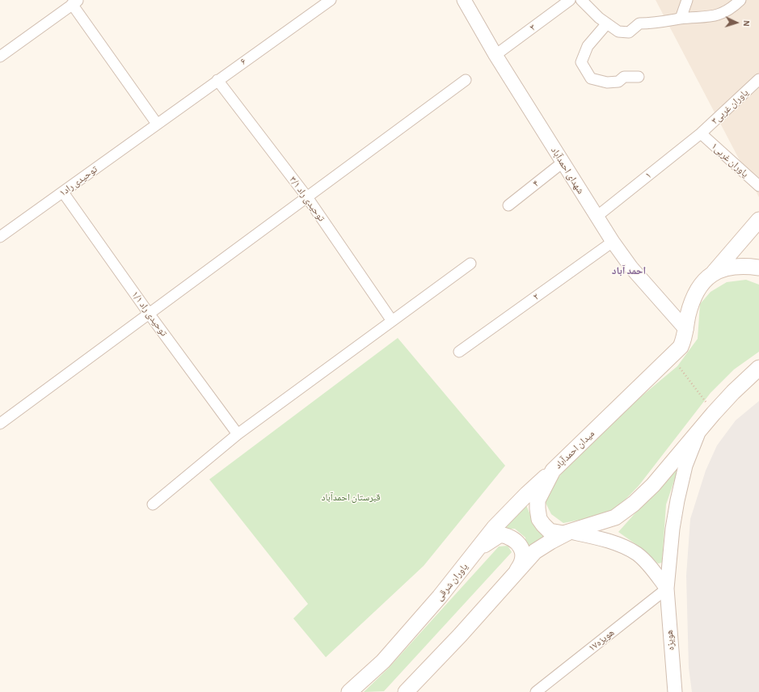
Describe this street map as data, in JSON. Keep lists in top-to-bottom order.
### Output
{
  "streets": {
    "main road": ["میدان احمدآباد", "یاوران شرقی"],
    "street": [
      "۳",
      "۶",
      "یاوران غربی۳",
      "یاوران غربی۱",
      "شهدای احمدآباد",
      "۱",
      "توحیدی راد۱",
      "۴",
      "۳/۱ توحیدی راد",
      "۲",
      "۱/۱ توحیدی راد",
      "هویزه۱۷",
      "هویزه"
    ]
  },
  "crossings": [
    ["۳", "شهدای احمدآباد"],
    ["۶", "توحیدی راد۱"],
    ["۶", "۳/۱ توحیدی راد"],
    ["یاوران غربی۳", "یاوران غربی۱"],
    ["یاوران غربی۳", "۱"],
    ["یاوران غربی۱", "۱"],
    ["شهدای احمدآباد", "۱"],
    ["شهدای احمدآباد", "۴"],
    ["شهدای احمدآباد", "۲"],
    ["شهدای احمدآباد", "میدان احمدآباد"],
    ["توحیدی راد۱", "۱/۱ توحیدی راد"],
    ["میدان احمدآباد", "یاوران شرقی"],
    ["میدان احمدآباد", "هویزه"],
    ["هویزه۱۷", "هویزه"]
  ],
  "districts": ["احمد آباد"],
  "parks": ["قبرستان احمدآباد"],
  "north": "right"
}
